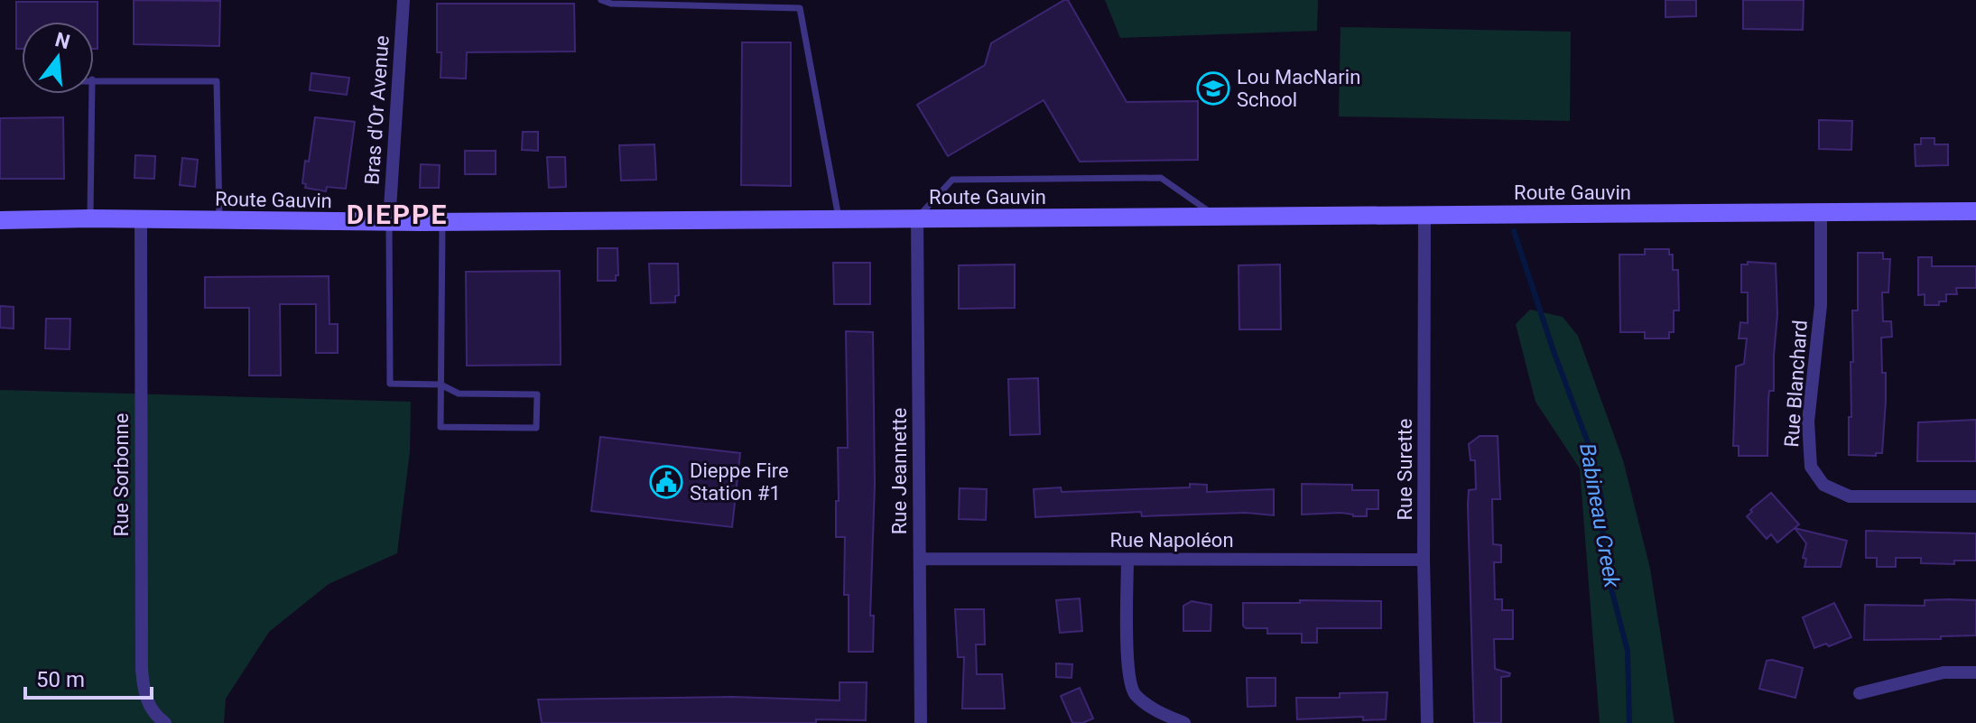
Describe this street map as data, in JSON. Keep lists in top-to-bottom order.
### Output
{
  "streets": {
    "street": [
      "Bras d'Or Avenue",
      "Route Gauvin",
      "Rue Blanchard",
      "Rue Surette",
      "Rue Jeannette",
      "Rue Sorbonne",
      "Rue Napoléon"
    ]
  },
  "crossings": [
    ["Bras d'Or Avenue", "Route Gauvin"],
    ["Route Gauvin", "Rue Blanchard"],
    ["Route Gauvin", "Rue Surette"],
    ["Route Gauvin", "Rue Jeannette"],
    ["Route Gauvin", "Rue Sorbonne"],
    ["Rue Surette", "Rue Napoléon"],
    ["Rue Jeannette", "Rue Napoléon"]
  ],
  "districts": ["DIEPPE"],
  "water": ["Babineau Creek"],
  "places": {
    "school or university": ["Lou MacNarin School"],
    "public building": ["Dieppe Fire Station #1"]
  },
  "scale_bar": "50 m",
  "north": "top"
}
